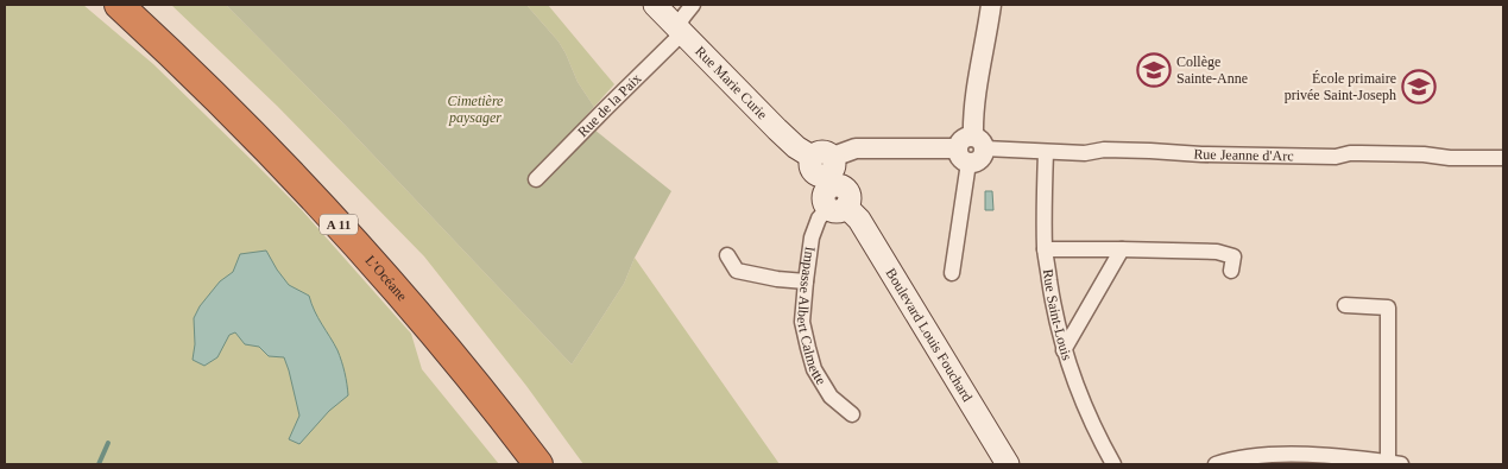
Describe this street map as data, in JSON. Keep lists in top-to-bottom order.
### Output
{
  "streets": {
    "highway": ["A 11", "L’Océane"],
    "main road": ["Rue Marie Curie", "Boulevard Louis Fouchard"],
    "street": [
      "Rue de la Paix",
      "Rue Jeanne d'Arc",
      "Rue Saint-Louis",
      "Impasse Albert Calmette"
    ]
  },
  "crossings": [
    ["Rue Marie Curie", "Rue de la Paix"],
    ["Rue Marie Curie", "Impasse Albert Calmette"],
    ["Rue Marie Curie", "Boulevard Louis Fouchard"],
    ["Rue Jeanne d'Arc", "Rue Saint-Louis"],
    ["Impasse Albert Calmette", "Boulevard Louis Fouchard"]
  ],
  "parks": ["Cimetière paysager"],
  "places": {
    "school or university": ["Collège Sainte-Anne", "École primaire privée Saint-Joseph"]
  }
}
